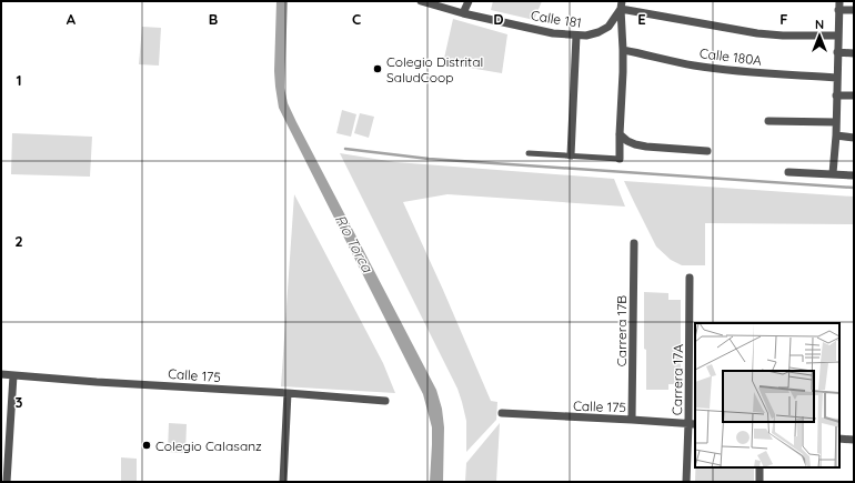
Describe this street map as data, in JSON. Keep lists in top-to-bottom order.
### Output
{
  "streets": {
    "street": [
      "Calle 181",
      "Calle 180A",
      "Carrera 17B",
      "Calle 175",
      "Carrera 17A"
    ]
  },
  "crossings": [
    ["Carrera 17B", "Calle 175"],
    ["Calle 175", "Carrera 17A"]
  ],
  "water": ["Río Torca"],
  "places": ["Colegio Distrital SaludCoop", "Colegio Calasanz"],
  "north": "top",
  "grid": {
    "columns": [
      "A",
      "B",
      "C",
      "D",
      "E",
      "F"
    ],
    "rows": ["1", "2", "3"]
  }
}
